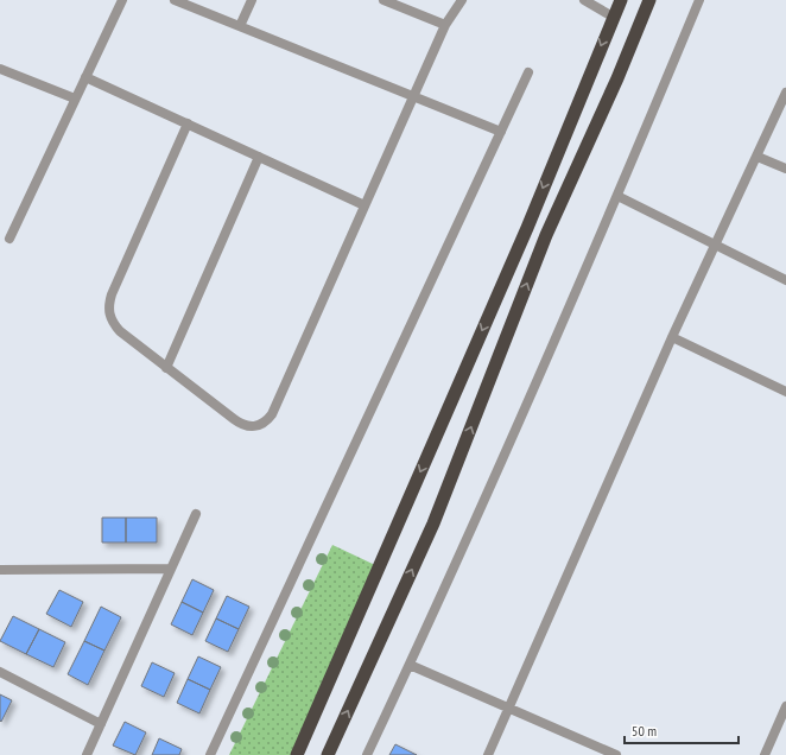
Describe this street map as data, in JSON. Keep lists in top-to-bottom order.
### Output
{
  "scale_bar": "50 m"
}
